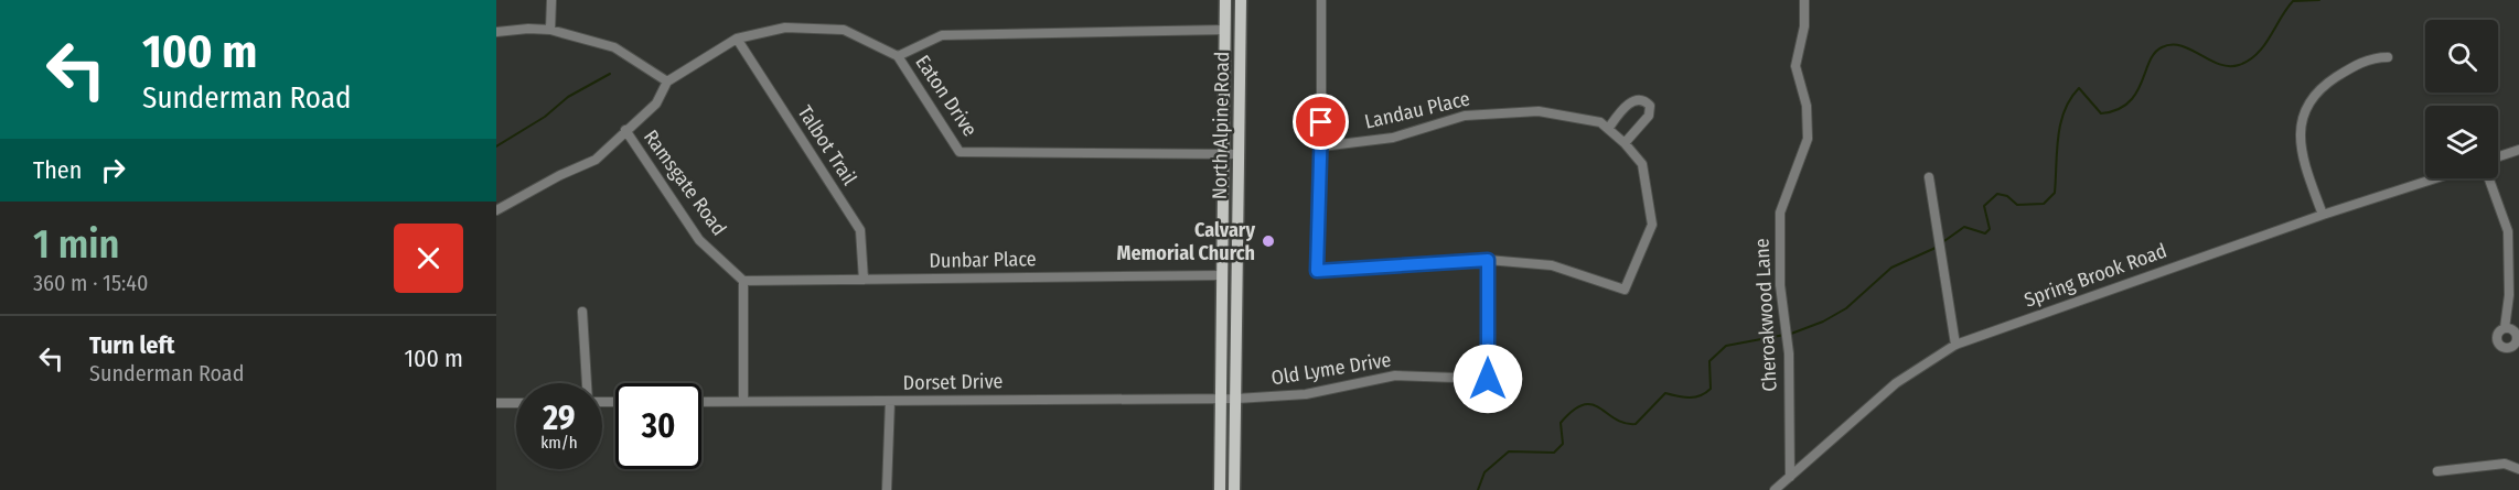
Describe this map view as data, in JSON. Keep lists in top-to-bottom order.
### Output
{
  "streets": {
    "main road": ["North Alpine Road"],
    "street": [
      "Eaton Drive",
      "Landau Place",
      "Talbot Trail",
      "Ramsgate Road",
      "Dunbar Place",
      "Spring Brook Road",
      "Cheroakwood Lane",
      "Old Lyme Drive",
      "Dorset Drive"
    ]
  },
  "crossings": [
    ["Eaton Drive", "North Alpine Road"],
    ["Eaton Drive", "Talbot Trail"],
    ["Eaton Drive", "Ramsgate Road"],
    ["North Alpine Road", "Dunbar Place"],
    ["North Alpine Road", "Old Lyme Drive"],
    ["North Alpine Road", "Dorset Drive"],
    ["Talbot Trail", "Dunbar Place"],
    ["Ramsgate Road", "Dunbar Place"],
    ["Spring Brook Road", "Cheroakwood Lane"],
    ["Old Lyme Drive", "Dorset Drive"]
  ],
  "places": ["Calvary Memorial Church"],
  "page": {
    "turn": ["100 m", "Sunderman Road"],
    "then": "Then",
    "heading": ["1 min", "360 m · 15:40"],
    "list": [
      {
        "name": "Turn left",
        "note": "Sunderman Road",
        "value": "100 m"
      }
    ],
    "speed": "29 km/h",
    "limit": "30"
  }
}
